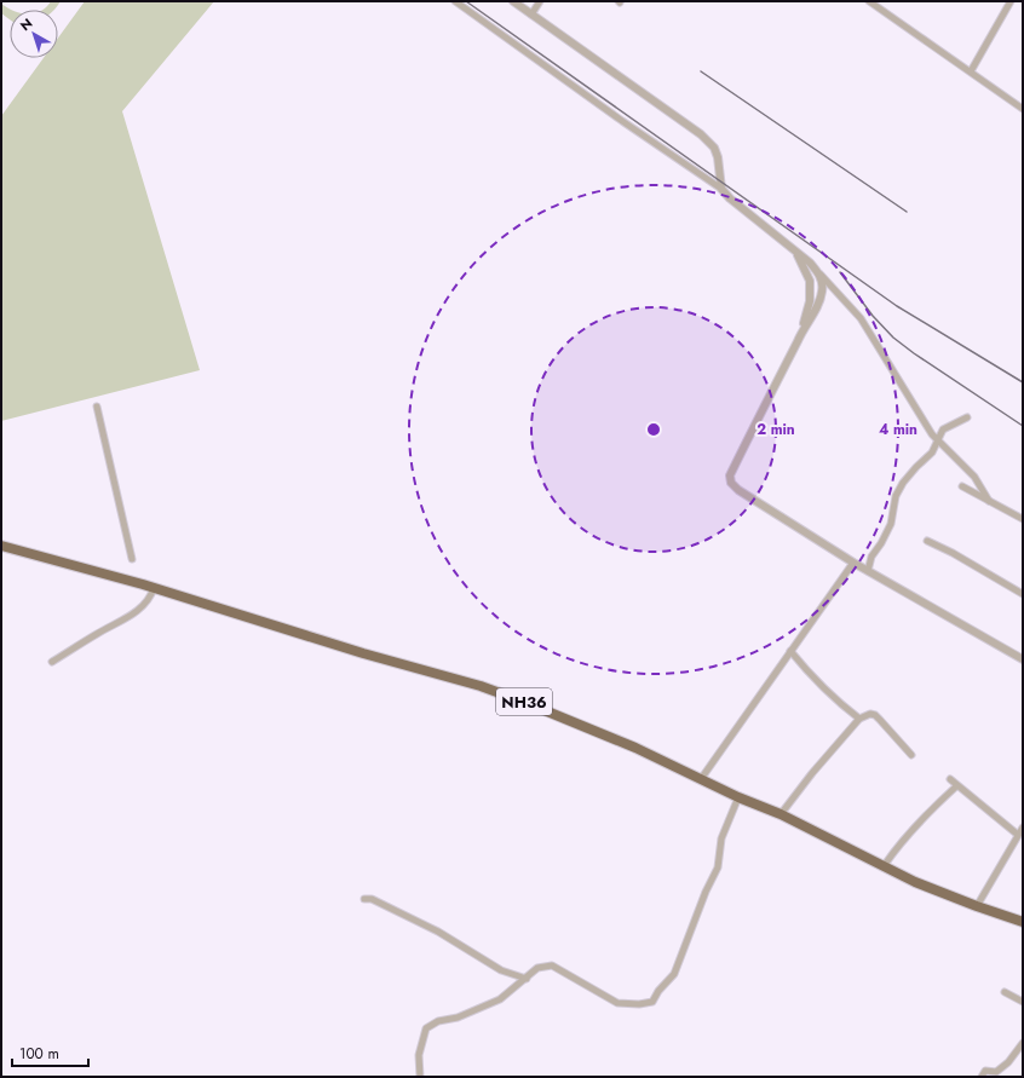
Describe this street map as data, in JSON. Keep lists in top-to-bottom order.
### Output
{
  "streets": {
    "highway": ["NH36"]
  },
  "scale_bar": "100 m",
  "north": "top left",
  "rings": ["2 min", "4 min"]
}
